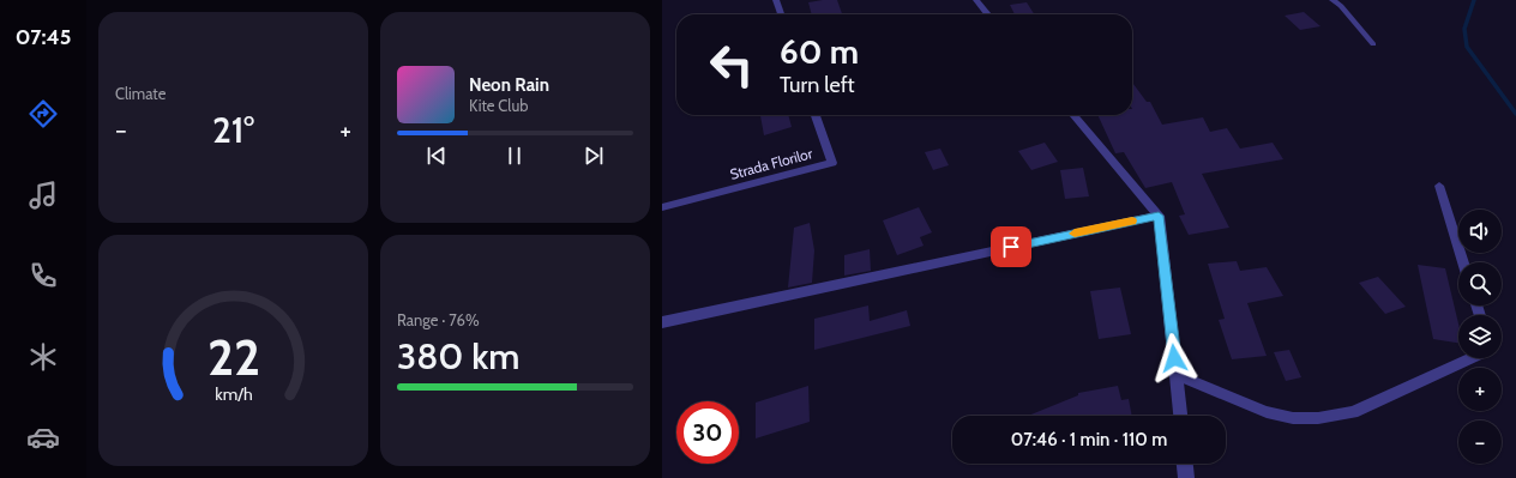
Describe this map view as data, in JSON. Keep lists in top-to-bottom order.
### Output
{
  "streets": {
    "street": ["Strada Florilor"]
  },
  "page": {
    "tabs": "07:45",
    "tile": [
      "Climate",
      ["Range · 76%", "380 km"]
    ],
    "turn": ["60 m", "Turn left"],
    "song": ["Neon Rain", "Kite Club"],
    "heat": ["−", "21°", "+"],
    "map_buttons": ["+", "−"],
    "limit": "30",
    "trip": "07:46 · 1 min · 110 m",
    "gauge": ["22", "km/h"]
  }
}
